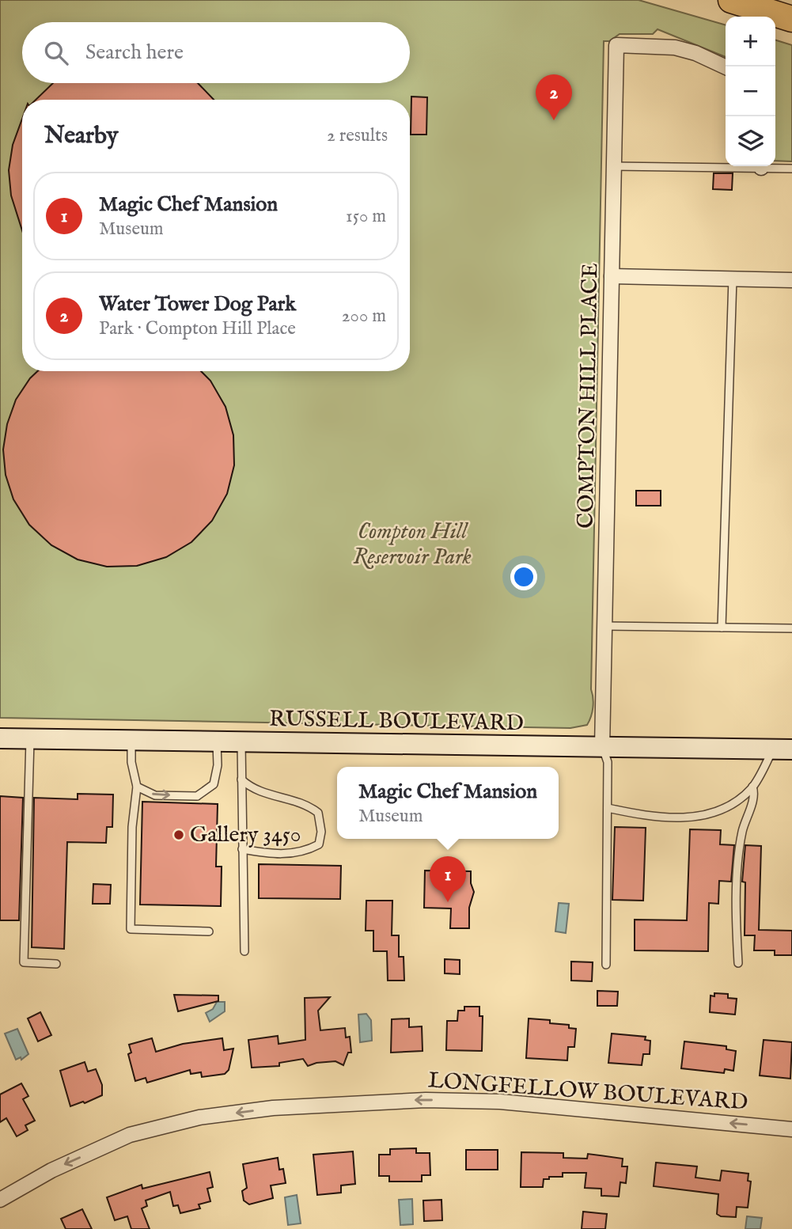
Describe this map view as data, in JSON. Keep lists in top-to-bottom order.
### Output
{
  "streets": {
    "main road": ["RUSSELL BOULEVARD"],
    "street": ["COMPTON HILL PLACE", "LONGFELLOW BOULEVARD"]
  },
  "crossings": [
    ["COMPTON HILL PLACE", "RUSSELL BOULEVARD"]
  ],
  "one_way": ["LONGFELLOW BOULEVARD"],
  "parks": ["Compton Hill Reservoir Park"],
  "places": ["Gallery 3450"],
  "page": {
    "map_buttons": ["+", "−"],
    "search": "Search here",
    "pins": ["2", "1"],
    "heading": ["Nearby", "2 results"],
    "list": [
      {
        "mark": "1",
        "name": "Magic Chef Mansion",
        "note": "Museum",
        "value": "150 m"
      },
      {
        "mark": "2",
        "name": "Water Tower Dog Park",
        "note": "Park · Compton Hill Place",
        "value": "200 m"
      }
    ],
    "popup": ["Magic Chef Mansion", "Museum"]
  }
}
